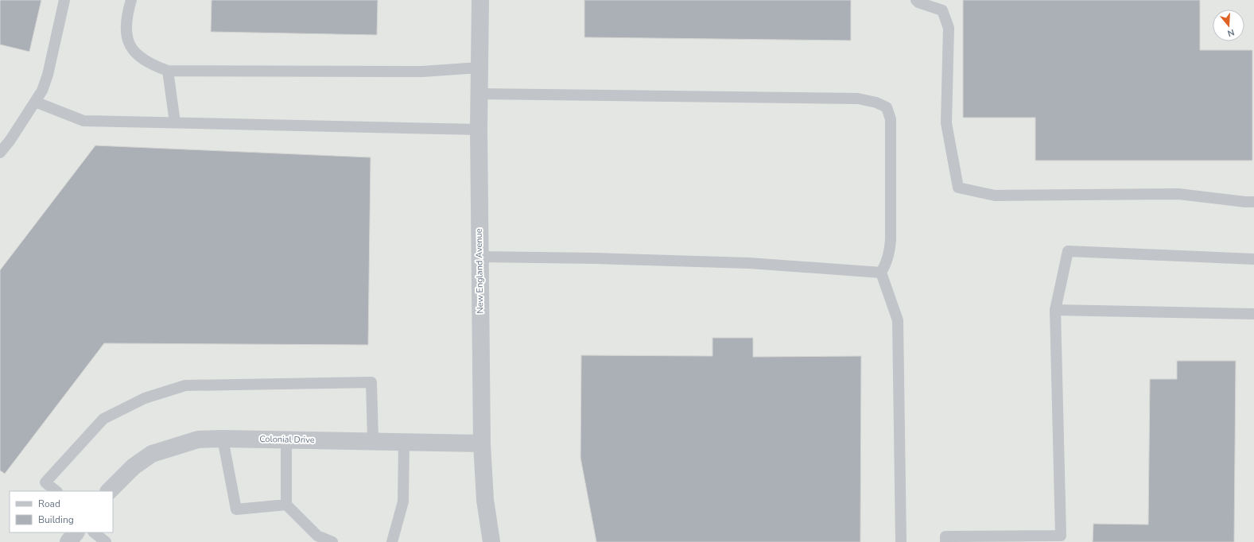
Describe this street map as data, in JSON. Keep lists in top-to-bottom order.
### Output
{
  "streets": {
    "street": ["New England Avenue", "Colonial Drive"]
  },
  "crossings": [
    ["New England Avenue", "Colonial Drive"]
  ],
  "legend": ["Road", "Building"],
  "north": "bottom"
}
